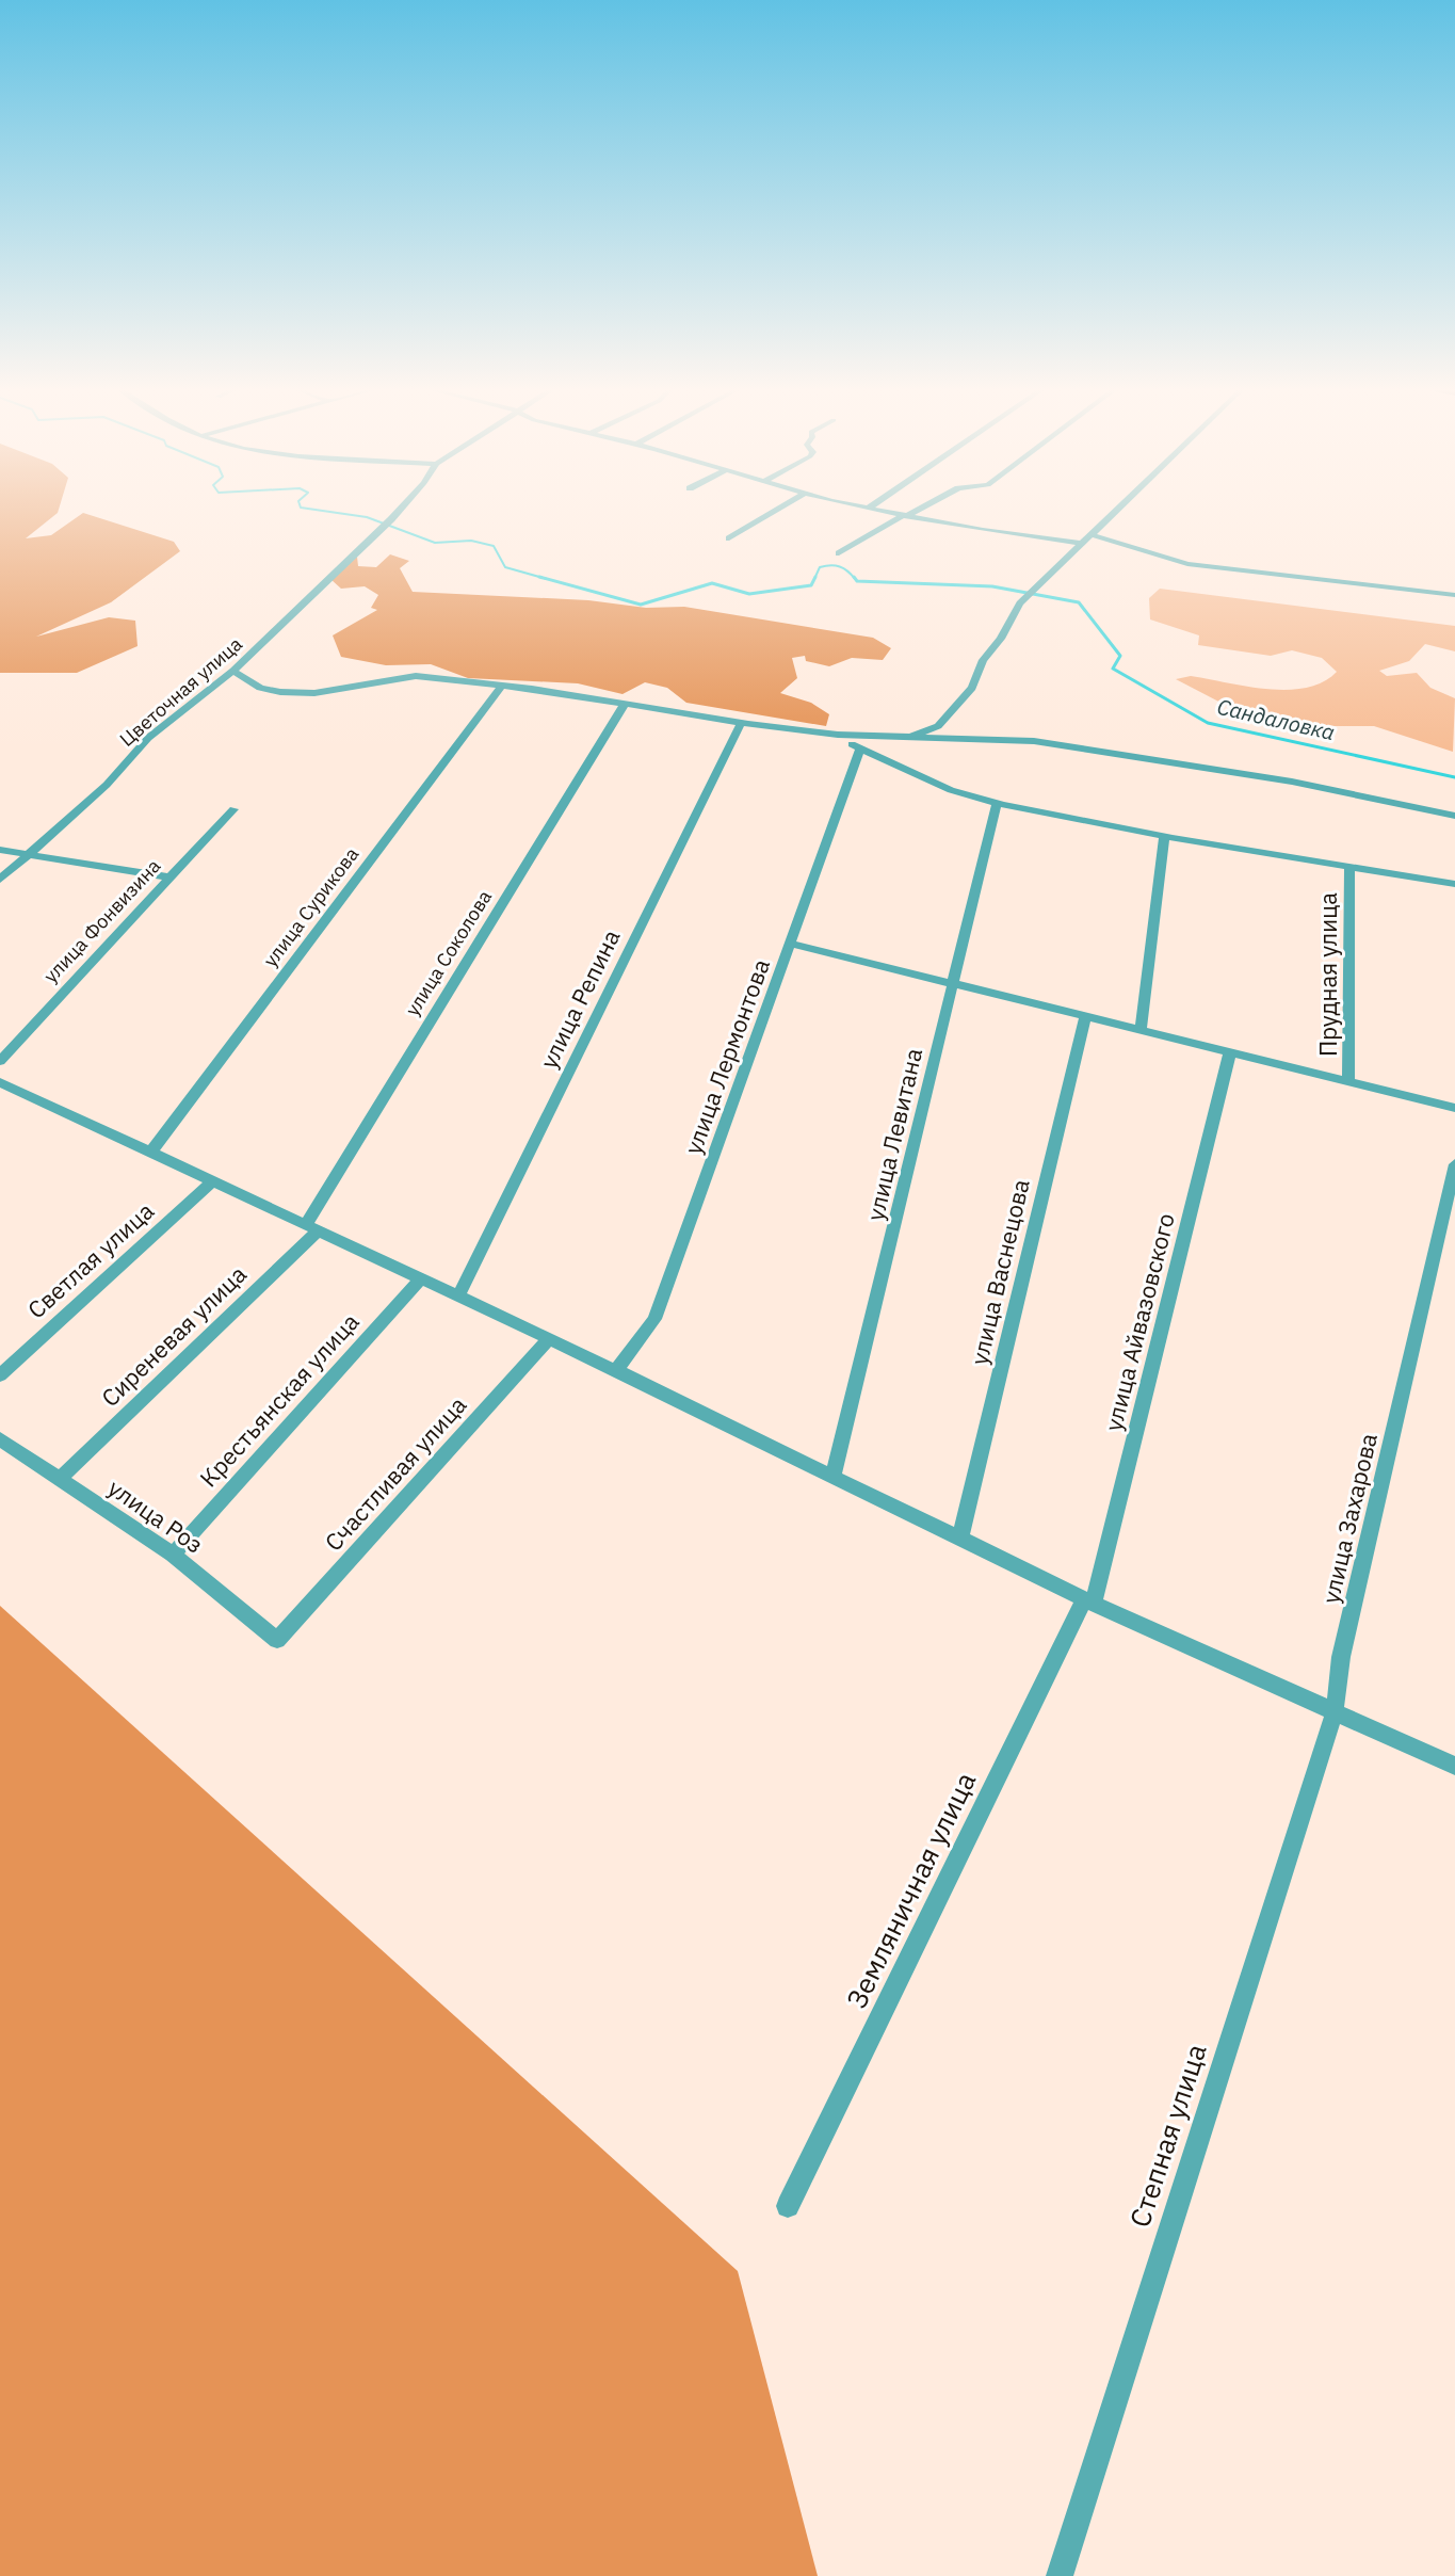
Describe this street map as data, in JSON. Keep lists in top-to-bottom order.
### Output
{
  "streets": {
    "street": [
      "Цветочная улица",
      "улица Сурикова",
      "улица Фонвизина",
      "улица Соколова",
      "Прудная улица",
      "улица Репина",
      "улица Лермонтова",
      "улица Левитана",
      "Светлая улица",
      "улица Васнецова",
      "улица Айвазовского",
      "Сиреневая улица",
      "Крестьянская улица",
      "Счастливая улица",
      "улица Роз",
      "улица Захарова",
      "Земляничная улица",
      "Степная улица"
    ]
  },
  "crossings": [
    ["улица Соколова", "Сиреневая улица"],
    ["улица Айвазовского", "Земляничная улица"],
    ["Сиреневая улица", "улица Роз"],
    ["Крестьянская улица", "улица Роз"],
    ["Счастливая улица", "улица Роз"],
    ["улица Захарова", "Степная улица"]
  ],
  "water": ["Сандаловка"]
}
